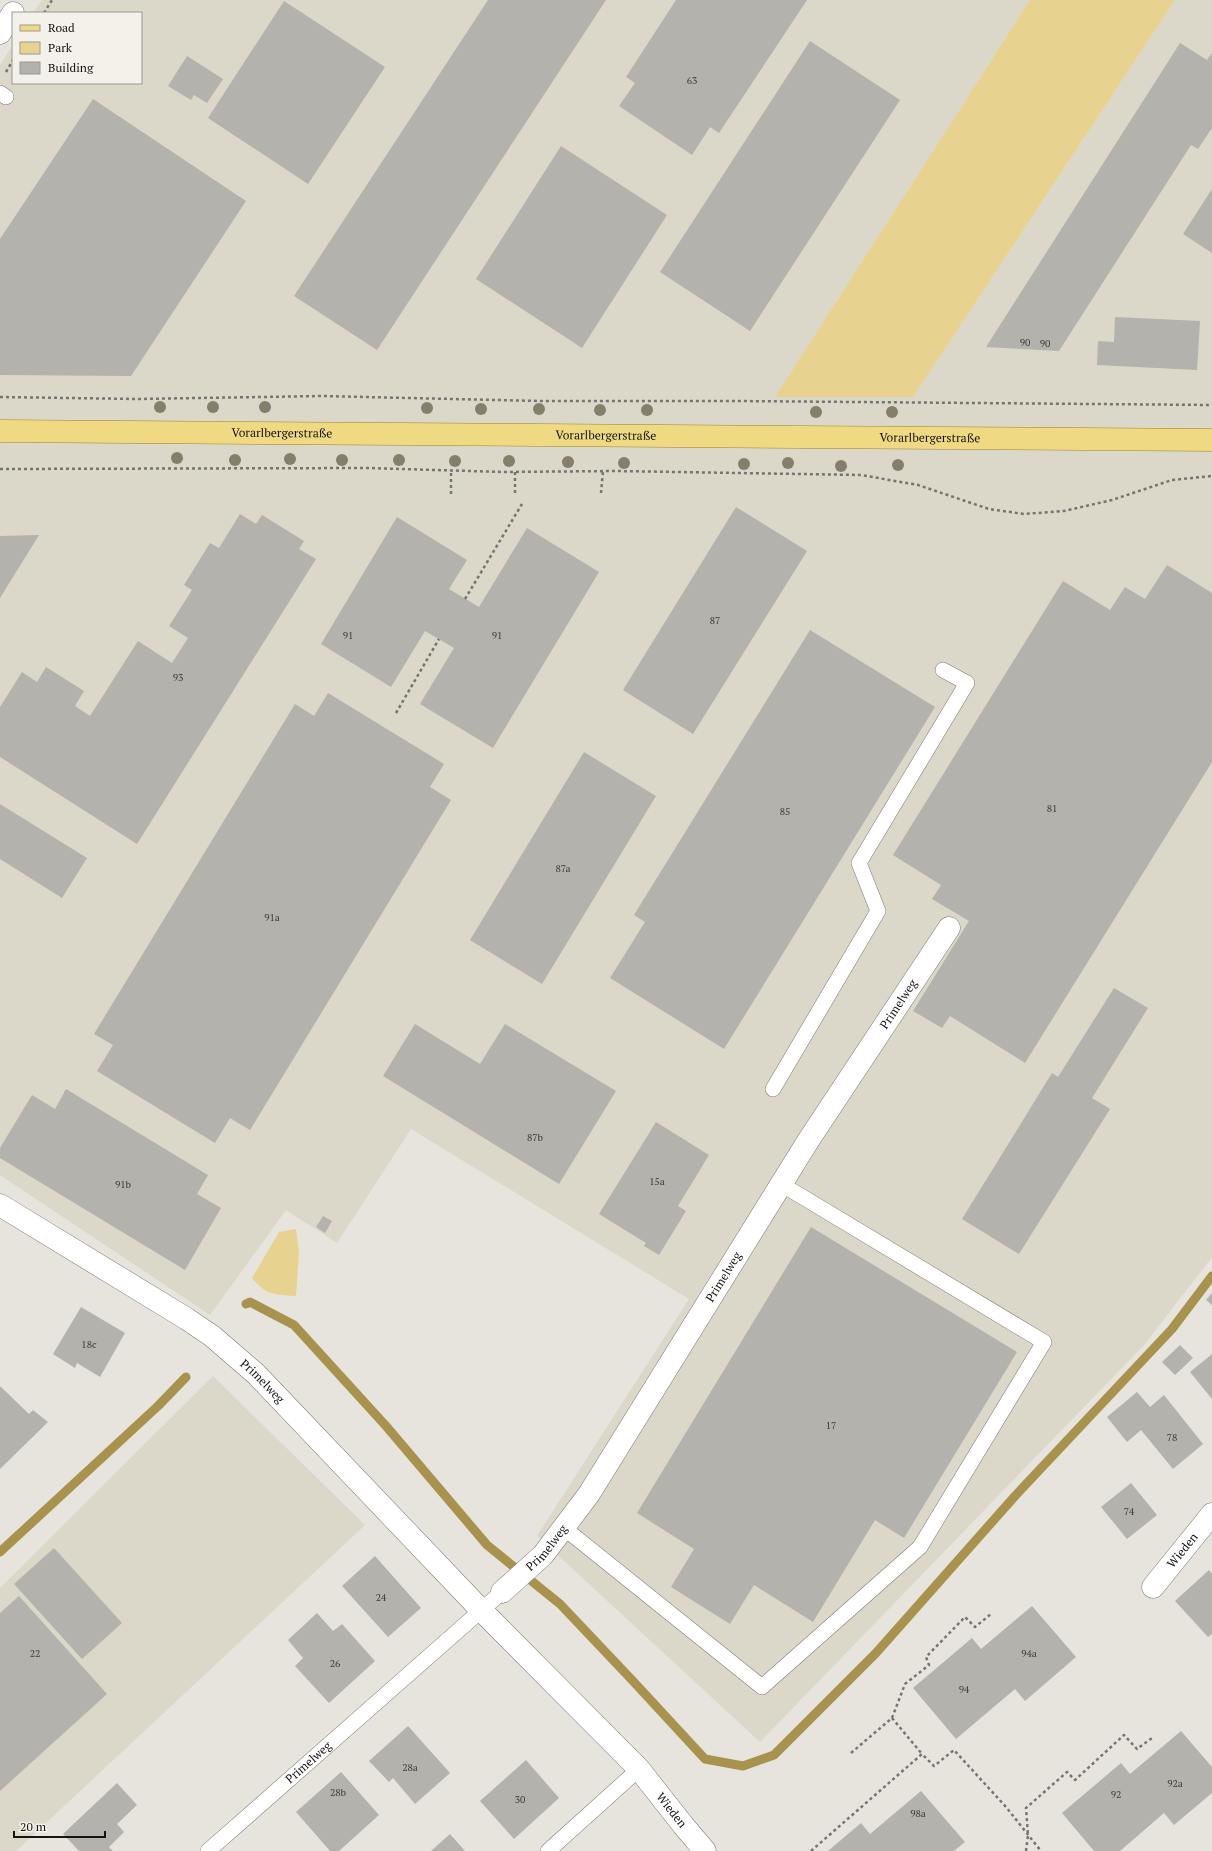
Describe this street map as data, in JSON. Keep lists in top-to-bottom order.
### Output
{
  "streets": {
    "main road": ["Vorarlbergerstraße"],
    "street": ["Primelweg", "Wieden"]
  },
  "crossings": [
    ["Primelweg", "Wieden"]
  ],
  "house_numbers": [
    "63",
    "90",
    "90",
    "87",
    "91",
    "91",
    "93",
    "81",
    "85",
    "87a",
    "91a",
    "87b",
    "15a",
    "91b",
    "18c",
    "17",
    "78",
    "74",
    "24",
    "22",
    "94a",
    "26",
    "94",
    "28a",
    "92a",
    "28b",
    "92",
    "30",
    "98a"
  ],
  "legend": ["Road", "Park", "Building"],
  "scale_bar": "20 m"
}
